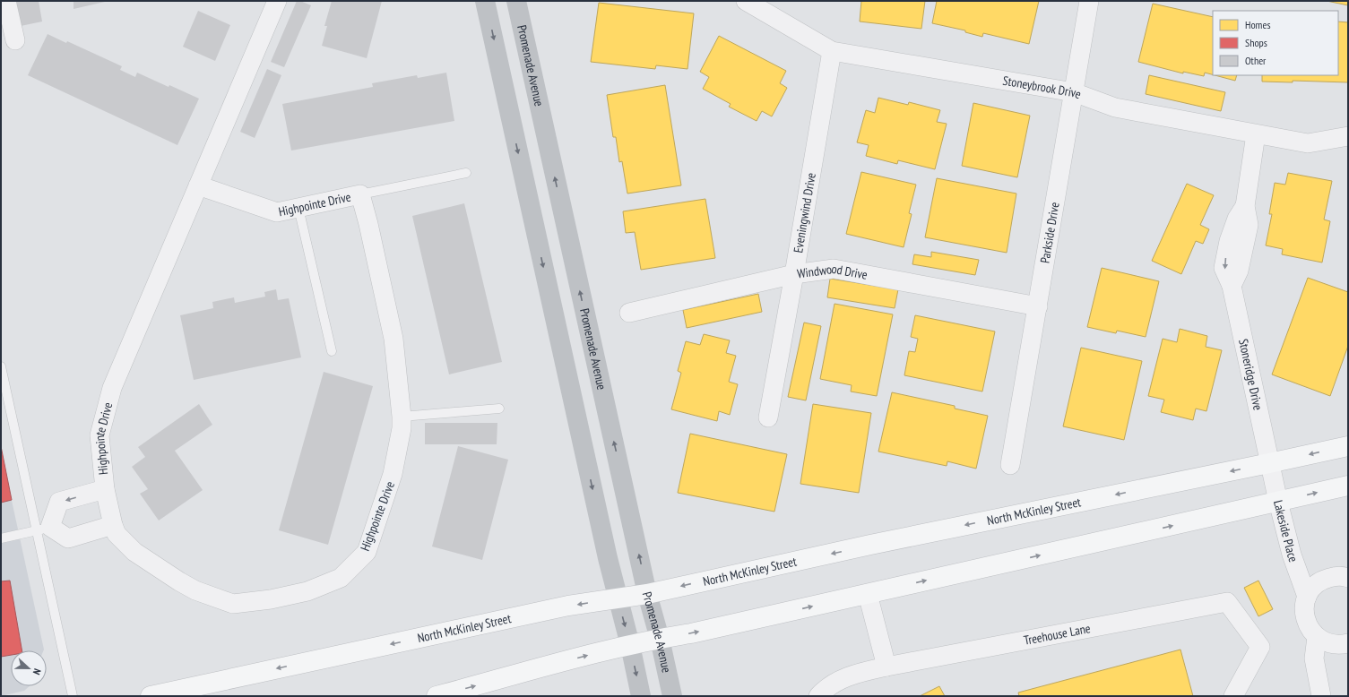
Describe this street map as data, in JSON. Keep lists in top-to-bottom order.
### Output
{
  "streets": {
    "main road": ["Promenade Avenue", "North McKinley Street"],
    "street": [
      "Stoneybrook Drive",
      "Highpointe Drive",
      "Eveningwind Drive",
      "Parkside Drive",
      "Windwood Drive",
      "Stoneridge Drive",
      "Lakeside Place",
      "Treehouse Lane"
    ]
  },
  "crossings": [
    ["Promenade Avenue", "North McKinley Street"],
    ["Stoneybrook Drive", "Eveningwind Drive"],
    ["Stoneybrook Drive", "Parkside Drive"],
    ["Stoneybrook Drive", "Stoneridge Drive"],
    ["Eveningwind Drive", "Windwood Drive"],
    ["Parkside Drive", "Windwood Drive"],
    ["Stoneridge Drive", "North McKinley Street"],
    ["Stoneridge Drive", "Lakeside Place"],
    ["North McKinley Street", "Lakeside Place"]
  ],
  "legend": ["Homes", "Shops", "Other"],
  "north": "right"
}
